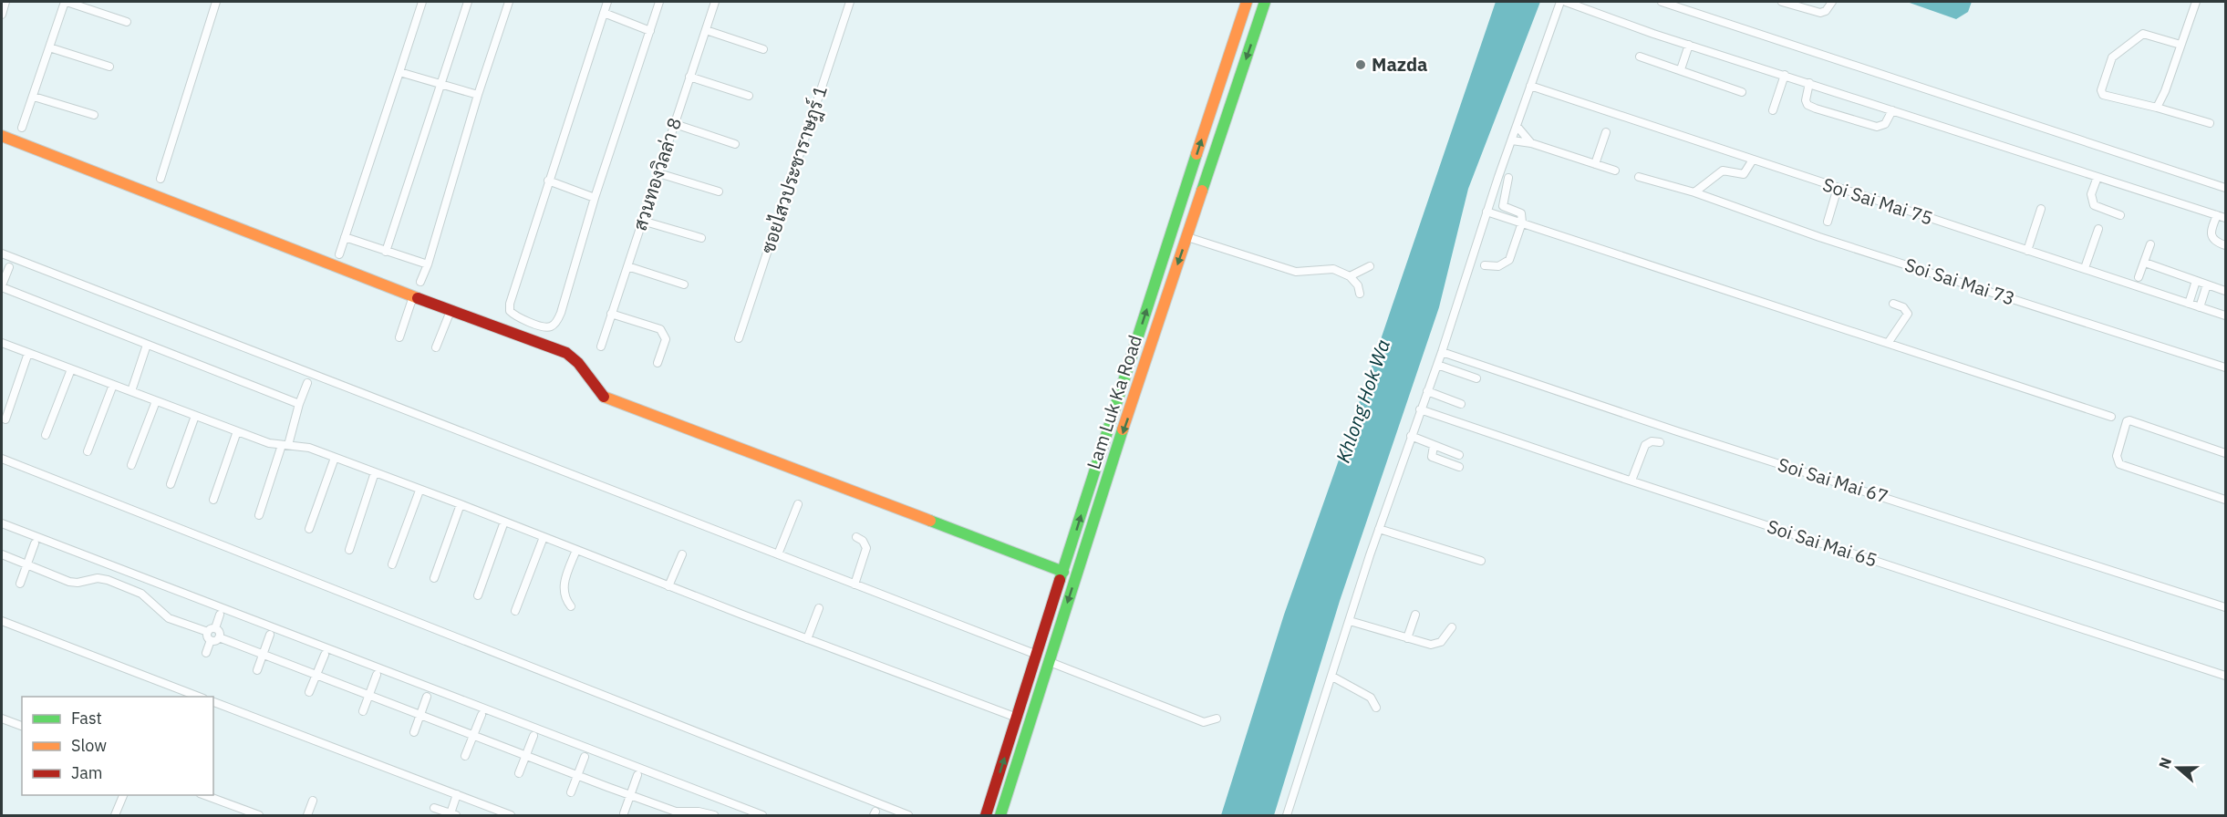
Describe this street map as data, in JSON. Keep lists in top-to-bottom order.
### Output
{
  "streets": {
    "main road": ["Lam Luk Ka Road"],
    "street": [
      "ซอยไสวประชาราษฎร์ 1",
      "สวนทองวิลล่า 8",
      "Soi Sai Mai 75",
      "Soi Sai Mai 73",
      "Soi Sai Mai 67",
      "Soi Sai Mai 65"
    ]
  },
  "water": ["Khlong Hok Wa"],
  "places": ["Mazda"],
  "legend": ["Fast", "Slow", "Jam"],
  "north": "left"
}
